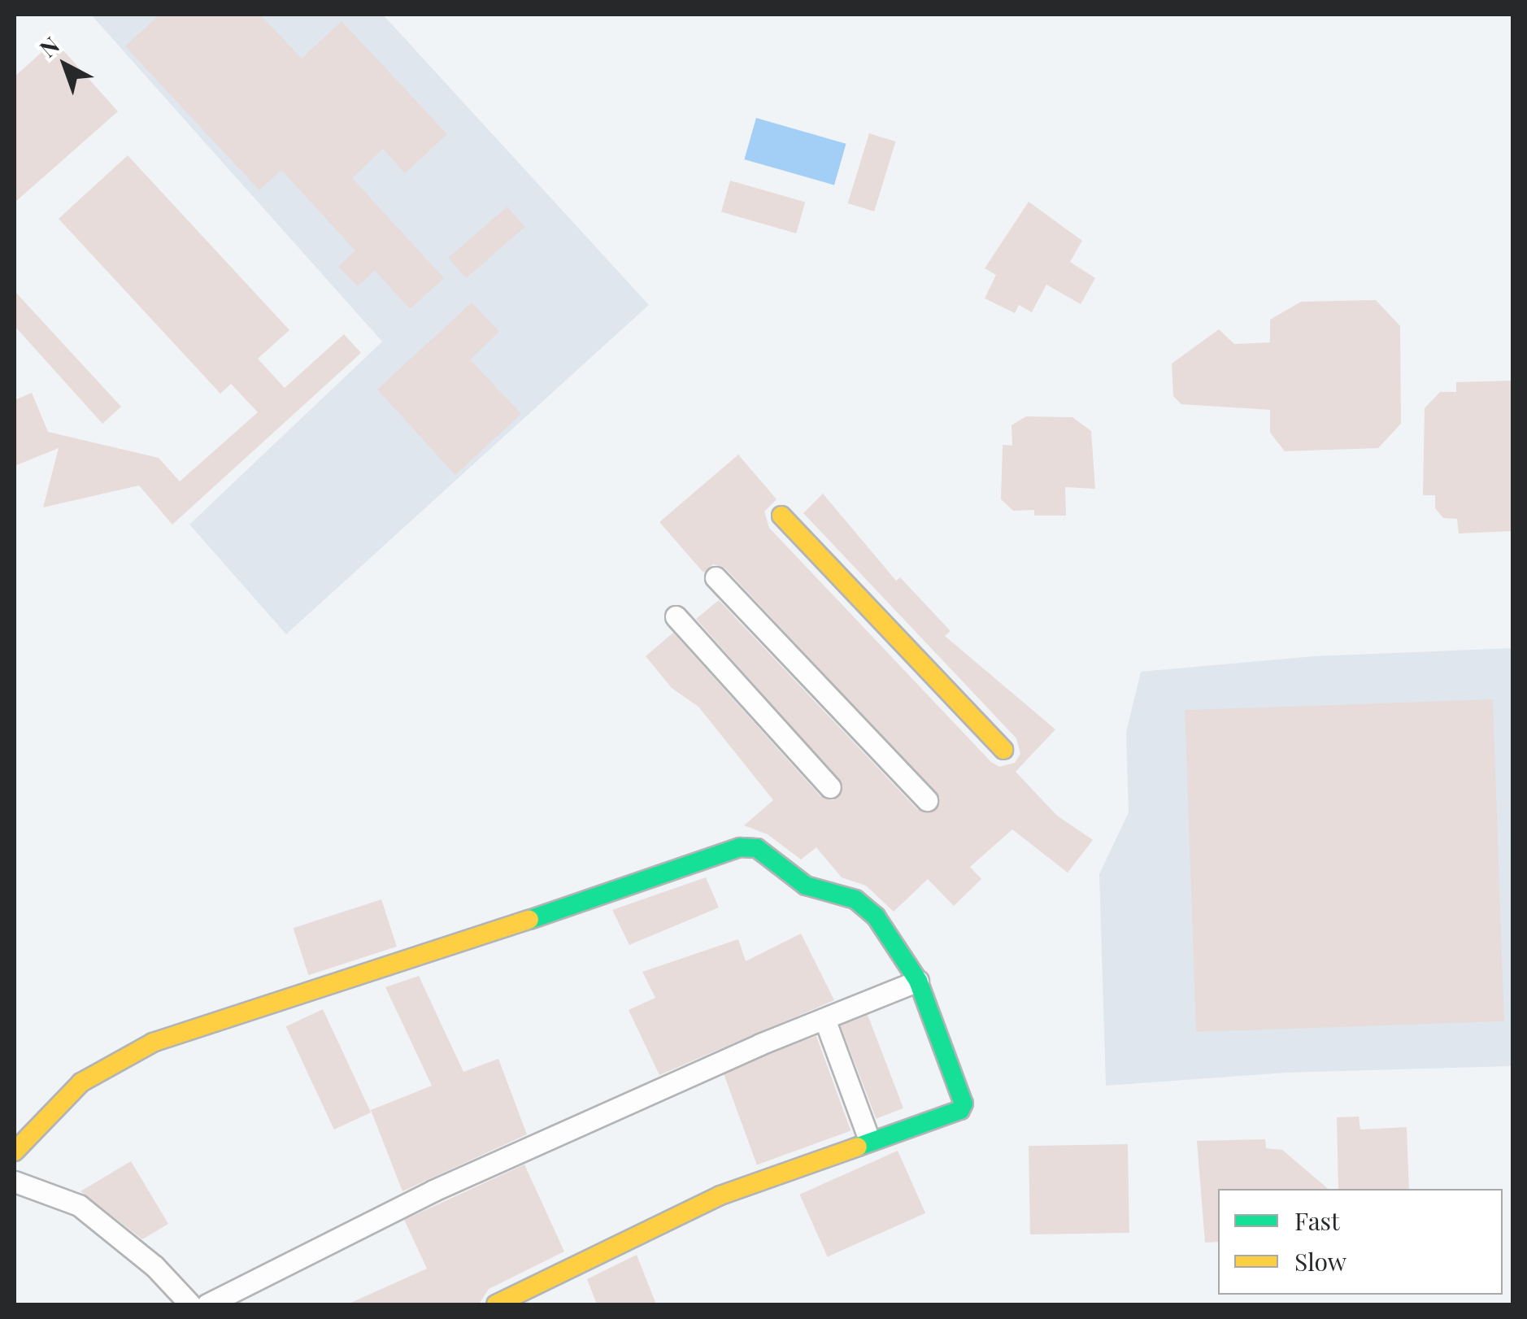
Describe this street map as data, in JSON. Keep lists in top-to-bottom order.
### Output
{
  "legend": ["Fast", "Slow"],
  "north": "top left"
}
